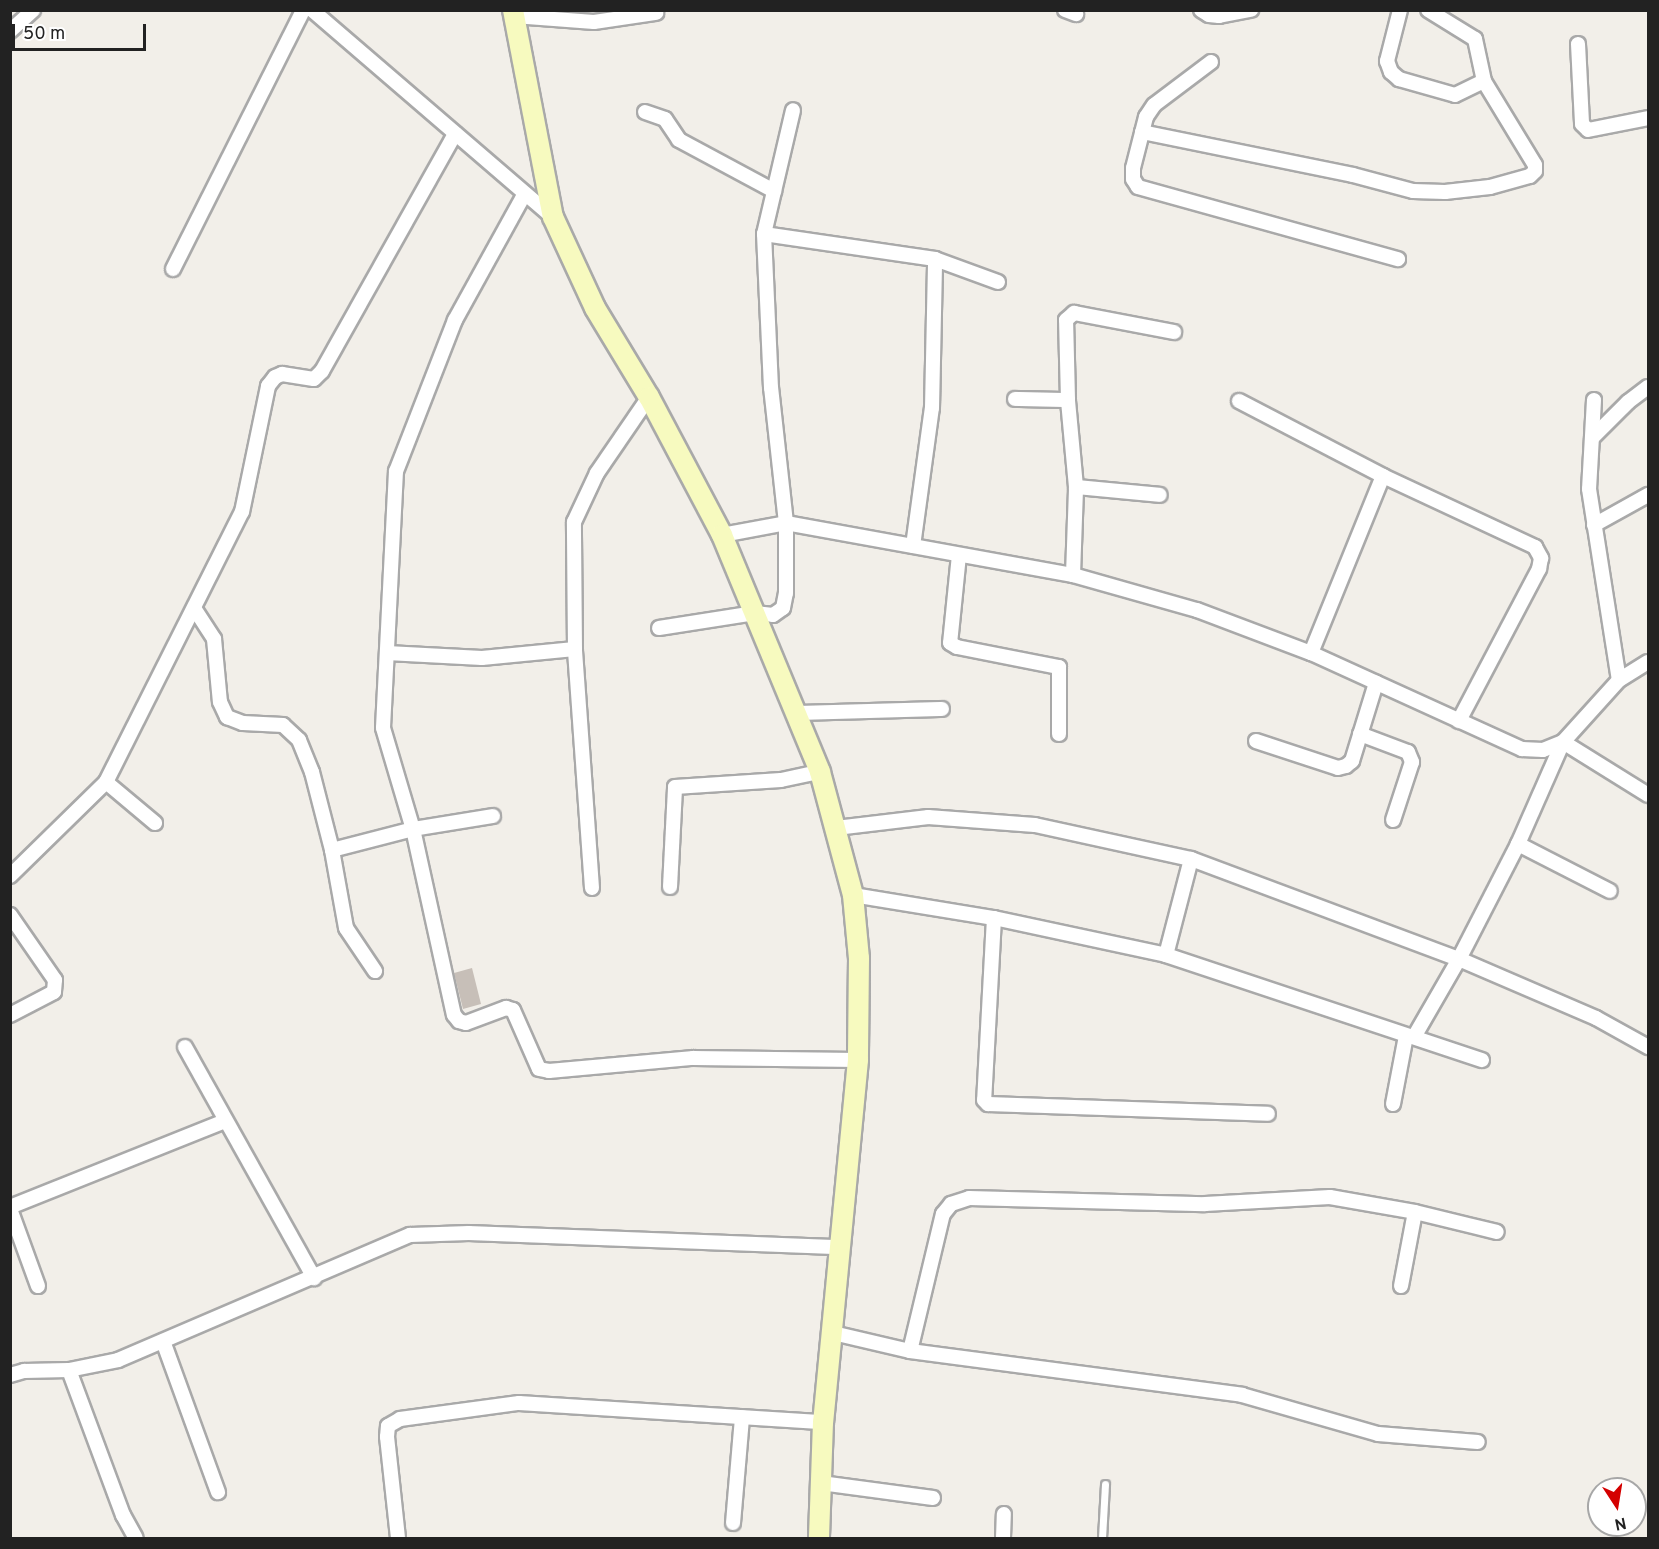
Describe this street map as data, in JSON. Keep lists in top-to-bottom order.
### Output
{
  "scale_bar": "50 m",
  "north": "bottom"
}
